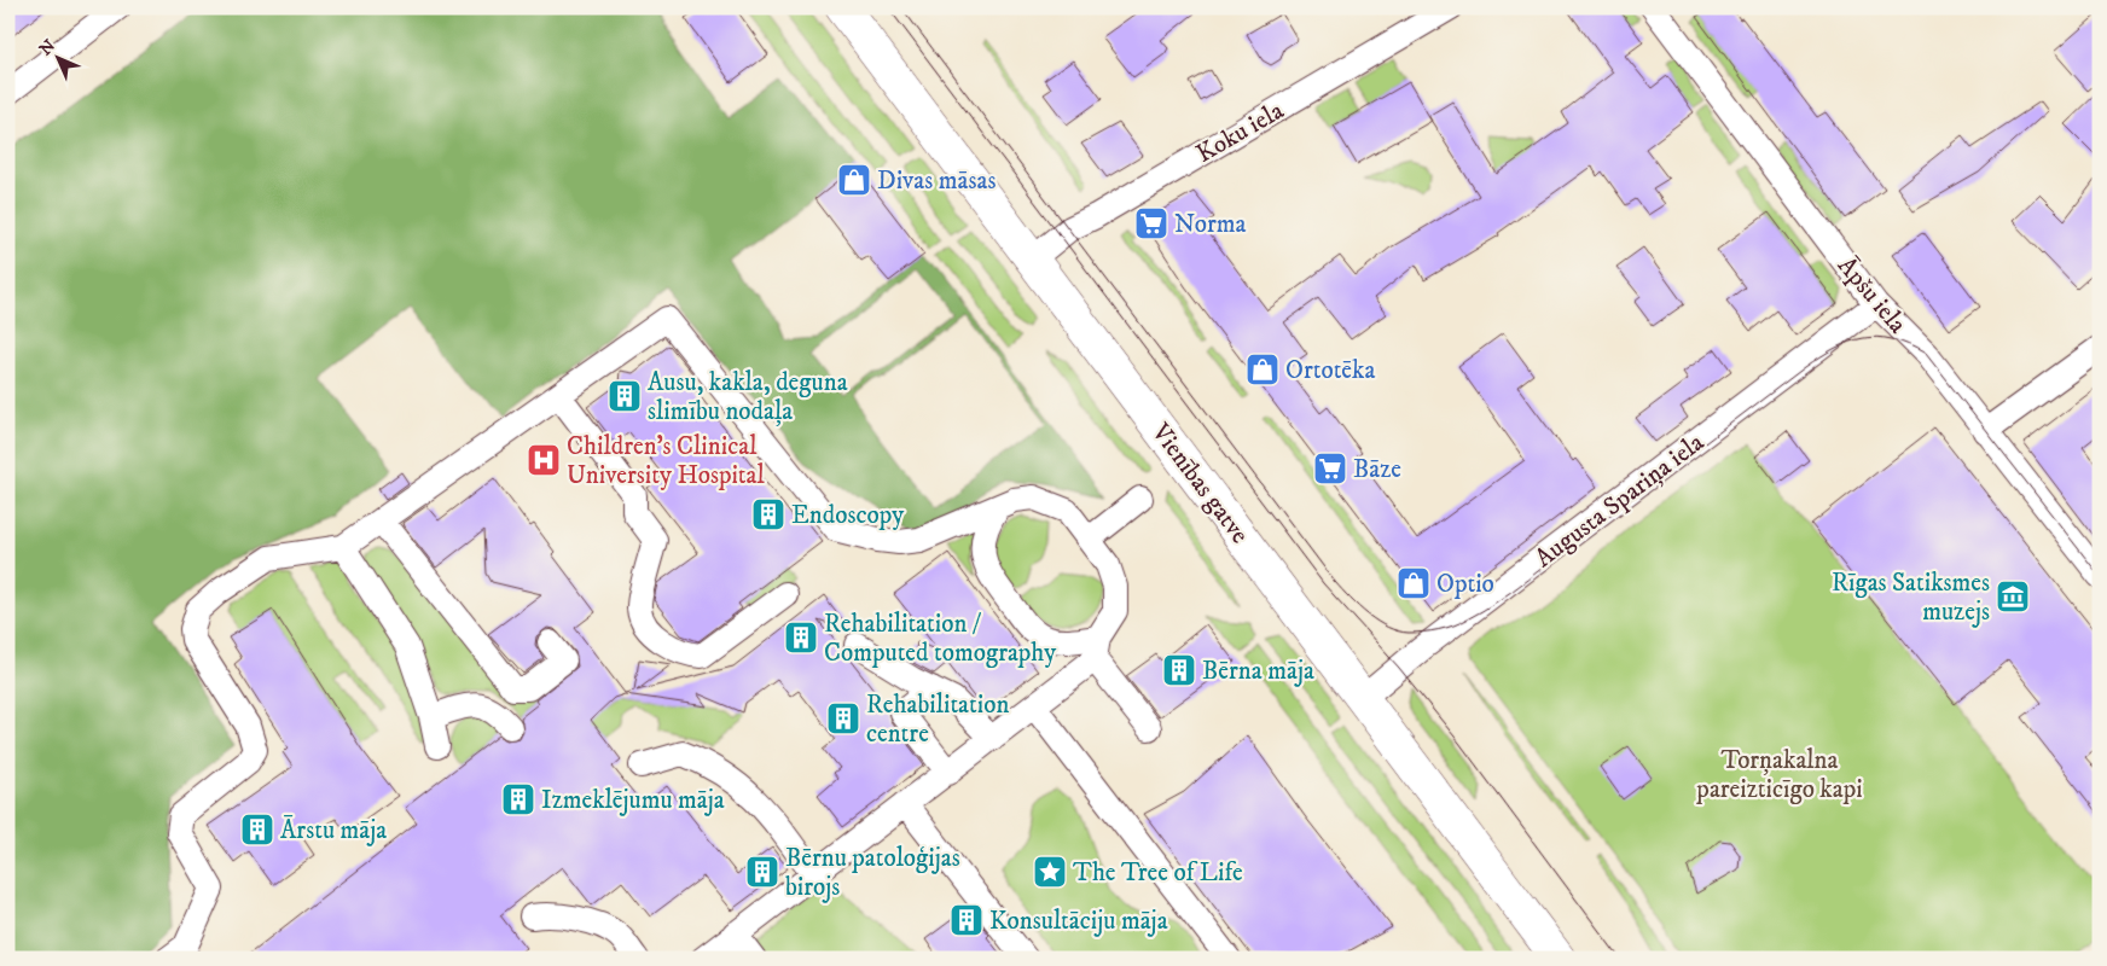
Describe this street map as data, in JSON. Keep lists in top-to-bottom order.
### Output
{
  "streets": {
    "main road": ["Vienības gatve"],
    "street": ["Koku iela", "Āpšu iela", "Augusta Spariņa iela"]
  },
  "crossings": [
    ["Koku iela", "Vienības gatve"],
    ["Āpšu iela", "Augusta Spariņa iela"],
    ["Vienības gatve", "Augusta Spariņa iela"]
  ],
  "parks": ["Torņakalna pareizticīgo kapi"],
  "places": {
    "shop": ["Divas māsas", "Ortotēka", "Optio"],
    "supermarket": ["Norma", "Bāze"],
    "building": [
      "Ausu, kakla, deguna slimību nodaļa",
      "Endoscopy",
      "Rehabilitation / Computed tomography",
      "Bērna māja",
      "Rehabilitation centre",
      "Izmeklējumu māja",
      "Ārstu māja",
      "Bērnu patoloģijas birojs",
      "Konsultāciju māja"
    ],
    "hospital": ["Children's Clinical University Hospital"],
    "museum": ["Rīgas Satiksmes muzejs"],
    "place": ["The Tree of Life"]
  },
  "north": "top left"
}
